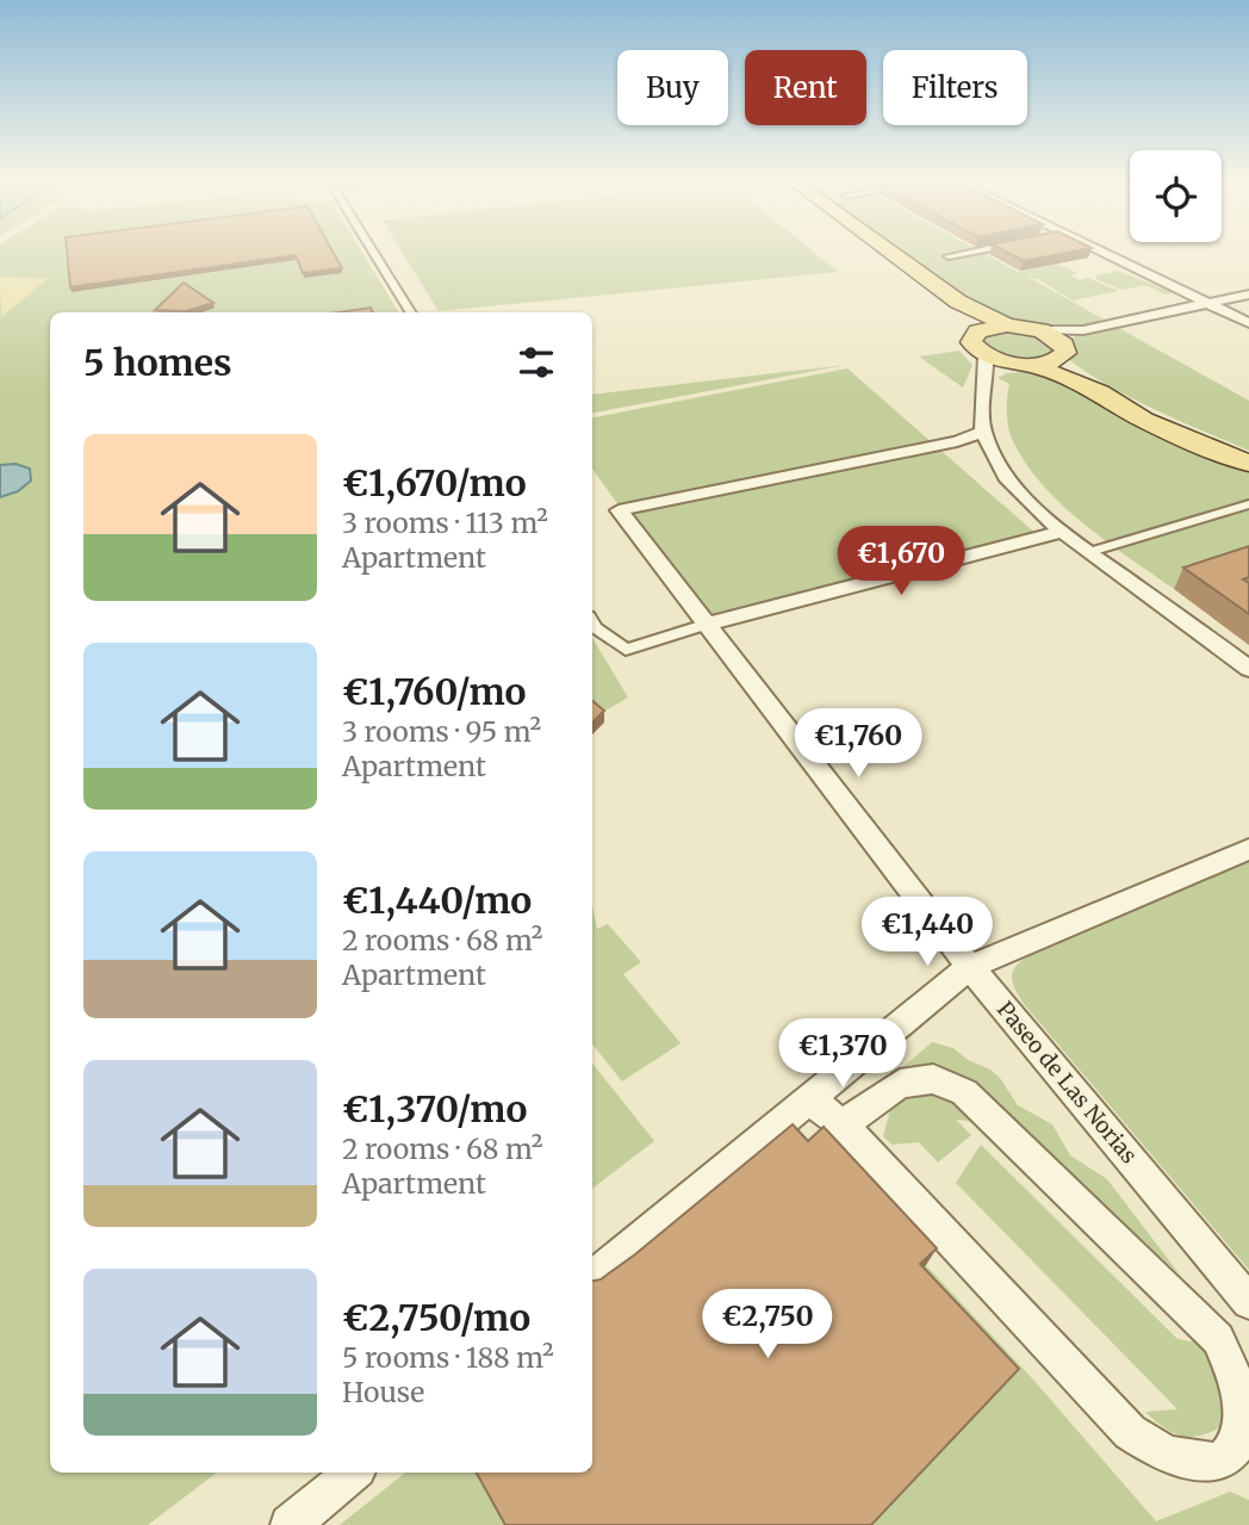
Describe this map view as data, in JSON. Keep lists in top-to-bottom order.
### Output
{
  "streets": {
    "street": ["Paseo de Las Norias"]
  },
  "page": {
    "chip": ["Buy", "Rent", "Filters"],
    "heading": "5 homes",
    "list": [
      {
        "name": "€1,670/mo",
        "note": "3 rooms · 113 m² · Apartment"
      },
      {
        "name": "€1,760/mo",
        "note": "3 rooms · 95 m² · Apartment"
      },
      {
        "name": "€1,440/mo",
        "note": "2 rooms · 68 m² · Apartment"
      },
      {
        "name": "€1,370/mo",
        "note": "2 rooms · 68 m² · Apartment"
      },
      {
        "name": "€2,750/mo",
        "note": "5 rooms · 188 m² · House"
      }
    ],
    "price": [
      "€1,670",
      "€1,760",
      "€1,440",
      "€1,370",
      "€2,750"
    ]
  }
}
